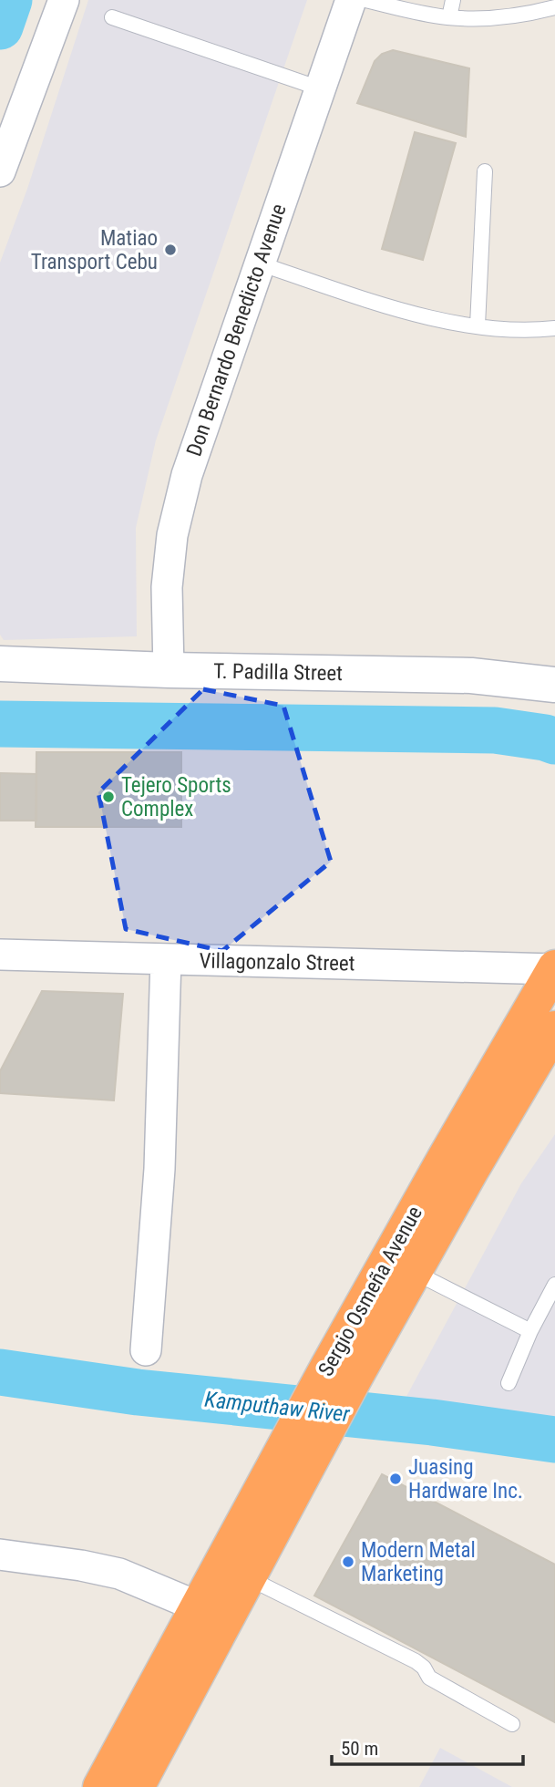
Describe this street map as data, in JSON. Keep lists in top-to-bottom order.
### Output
{
  "streets": {
    "highway": ["Sergio Osmeña Avenue"],
    "street": ["Don Bernardo Benedicto Avenue", "T. Padilla Street", "Villagonzalo Street"]
  },
  "crossings": [
    ["Don Bernardo Benedicto Avenue", "T. Padilla Street"],
    ["Villagonzalo Street", "Sergio Osmeña Avenue"]
  ],
  "water": ["Kamputhaw River"],
  "places": [
    "Matiao Transport Cebu",
    "Tejero Sports Complex",
    "Juasing Hardware Inc.",
    "Modern Metal Marketing"
  ],
  "scale_bar": "50 m"
}
